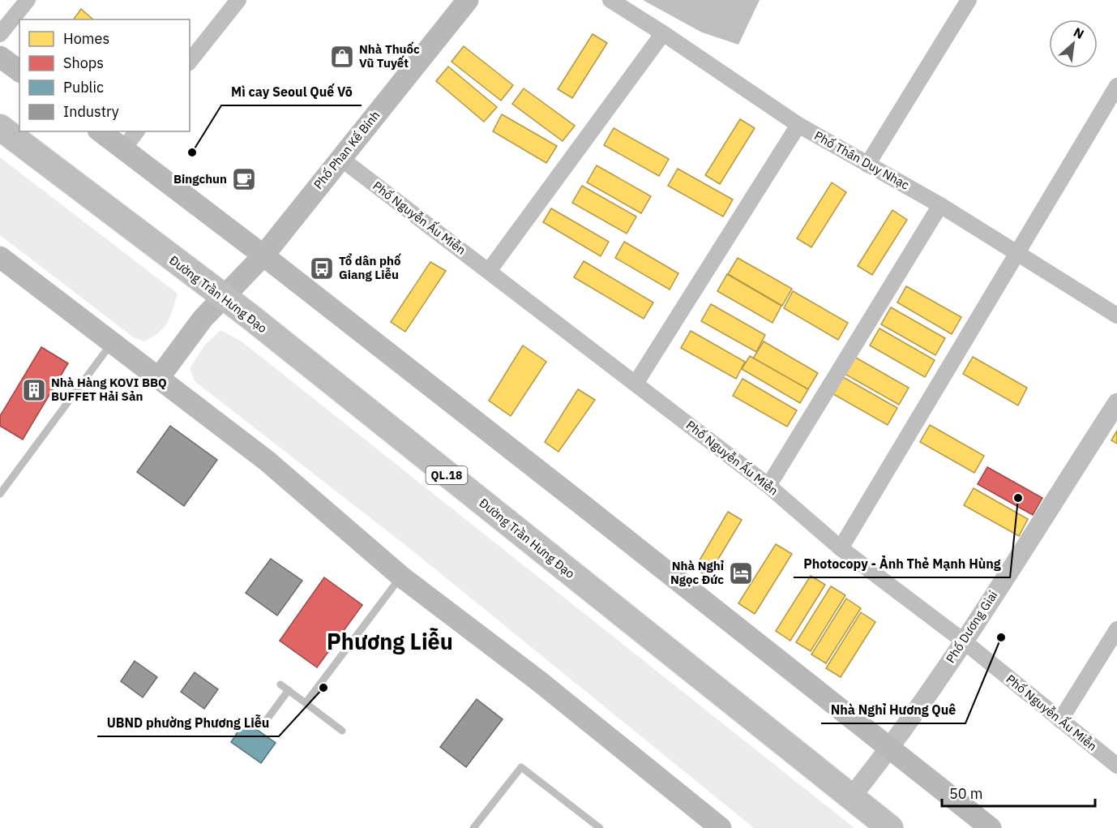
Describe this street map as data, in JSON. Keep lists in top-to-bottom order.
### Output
{
  "streets": {
    "highway": ["Đường Trần Hưng Đạo", "QL.18"],
    "main road": ["Phố Phan Kế Bính"],
    "street": ["Phố Thân Duy Nhạc", "Phố Nguyễn Ấu Miễn", "Phố Dương Giai"]
  },
  "crossings": [
    ["Phố Phan Kế Bính", "Phố Nguyễn Ấu Miễn"],
    ["Phố Phan Kế Bính", "Đường Trần Hưng Đạo"],
    ["Phố Nguyễn Ấu Miễn", "Phố Dương Giai"],
    ["Đường Trần Hưng Đạo", "Phố Dương Giai"]
  ],
  "districts": ["Phương Liễu"],
  "places": {
    "shop": ["Nhà Thuốc Vũ Tuyết"],
    "other": [
      "Mì cay Seoul Quế Võ",
      "Photocopy - Ảnh Thẻ Mạnh Hùng",
      "Nhà Nghỉ Hương Quê",
      "UBND phường Phương Liễu"
    ],
    "cafe": ["Bingchun"],
    "bus stop": ["Tổ dân phố Giang Liễu"],
    "building": ["Nhà Hàng KOVI BBQ BUFFET Hải Sản"],
    "hotel": ["Nhà Nghỉ Ngọc Đức"]
  },
  "legend": [
    "Homes",
    "Shops",
    "Public",
    "Industry"
  ],
  "scale_bar": "50 m",
  "north": "top right"
}
